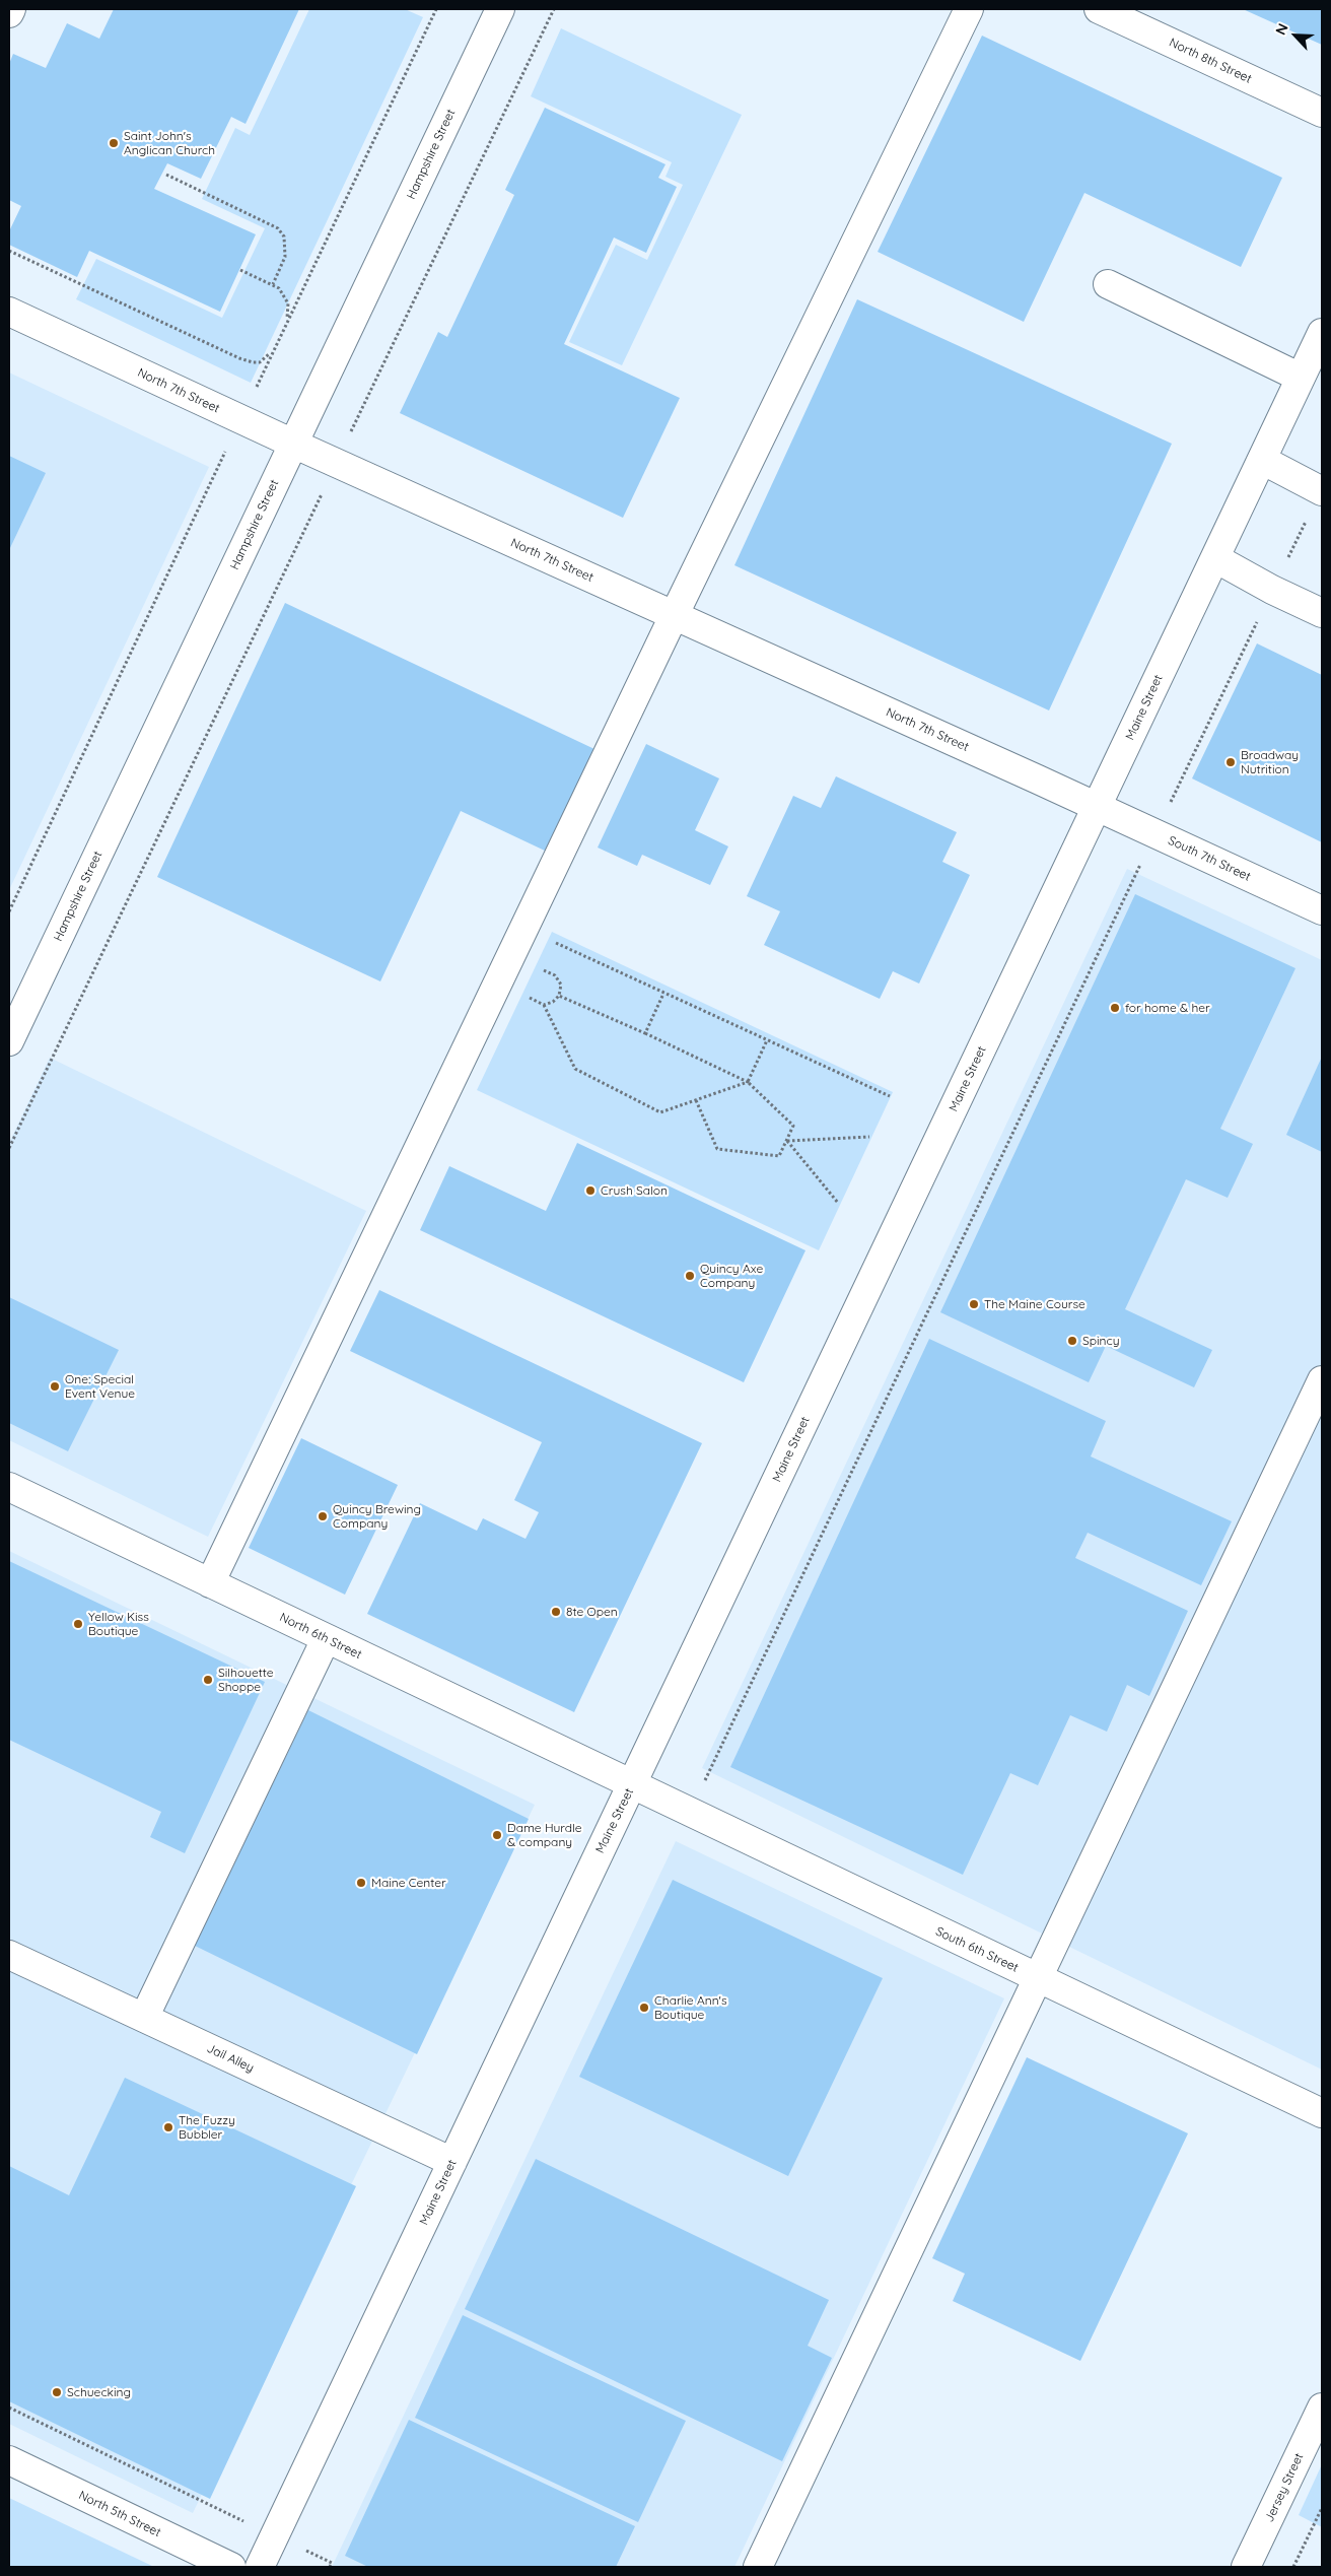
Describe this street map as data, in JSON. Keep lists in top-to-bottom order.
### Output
{
  "streets": {
    "street": [
      "North 8th Street",
      "Hampshire Street",
      "North 7th Street",
      "Maine Street",
      "South 7th Street",
      "North 6th Street",
      "South 6th Street",
      "Jail Alley",
      "Jersey Street",
      "North 5th Street"
    ]
  },
  "crossings": [
    ["Hampshire Street", "North 7th Street"],
    ["North 7th Street", "Maine Street"],
    ["North 7th Street", "South 7th Street"],
    ["Maine Street", "South 7th Street"],
    ["Maine Street", "North 6th Street"],
    ["Maine Street", "South 6th Street"],
    ["Maine Street", "Jail Alley"],
    ["North 6th Street", "South 6th Street"]
  ],
  "places": [
    "Saint John's Anglican Church",
    "Broadway Nutrition",
    "for home & her",
    "Crush Salon",
    "Quincy Axe Company",
    "The Maine Course",
    "Spincy",
    "One: Special Event Venue",
    "Quincy Brewing Company",
    "8te Open",
    "Yellow Kiss Boutique",
    "Silhouette Shoppe",
    "Dame Hurdle & company",
    "Maine Center",
    "Charlie Ann's Boutique",
    "The Fuzzy Bubbler",
    "Schuecking"
  ],
  "north": "top left"
}
